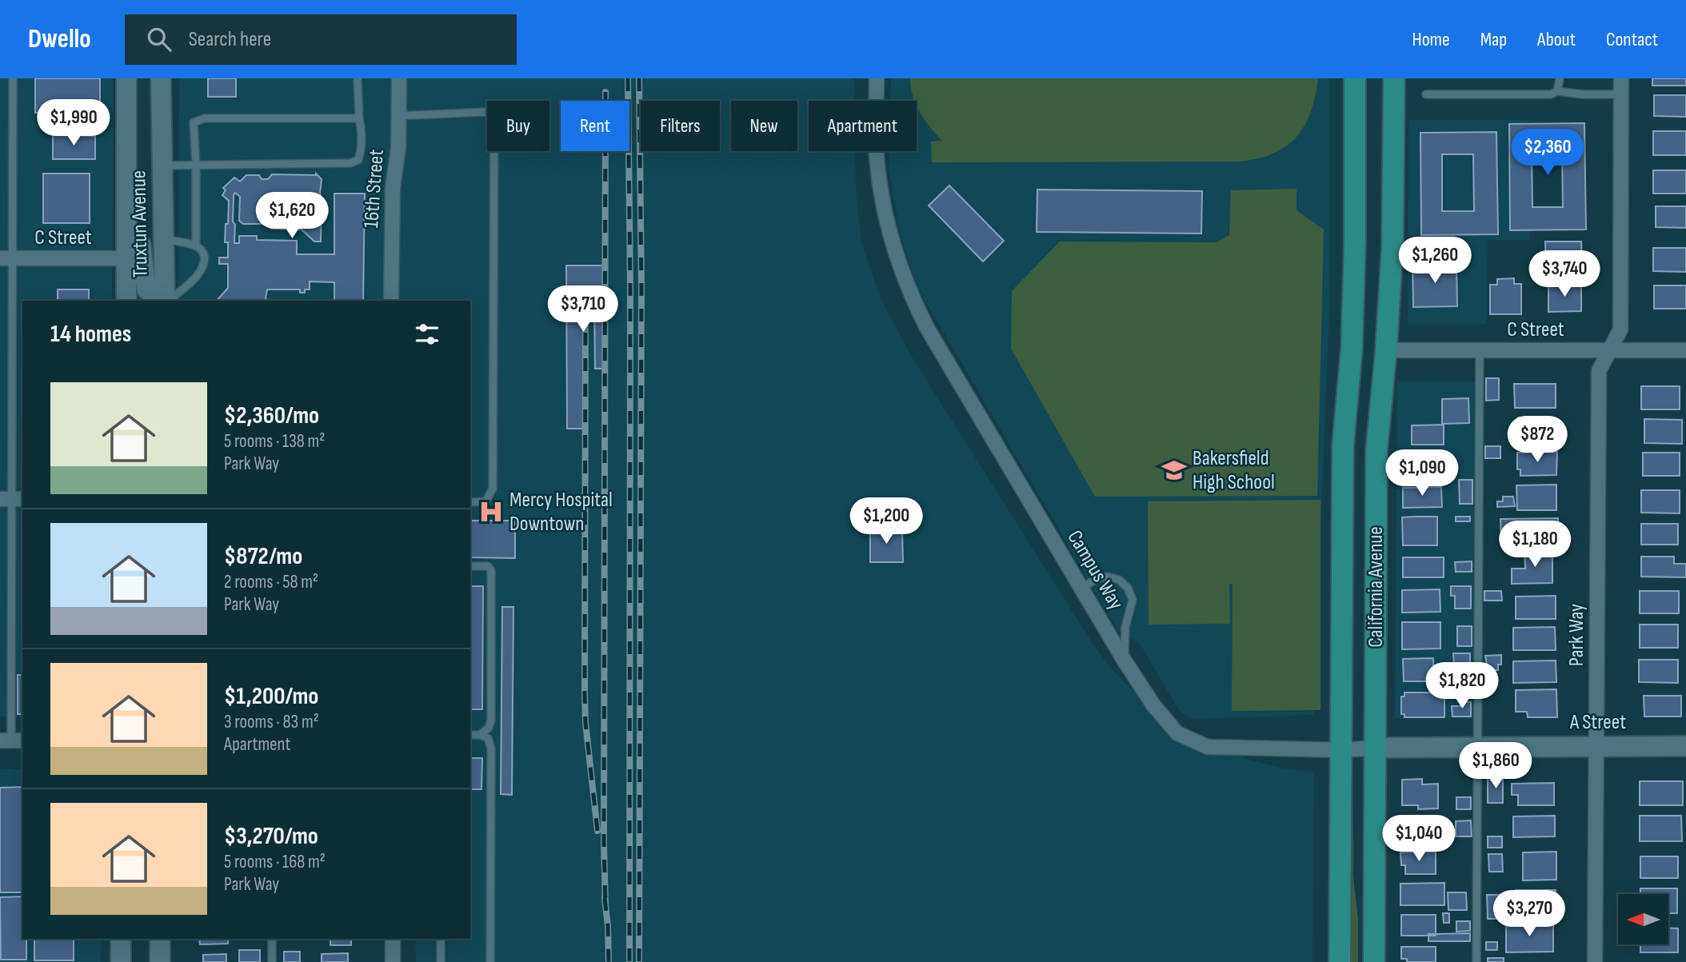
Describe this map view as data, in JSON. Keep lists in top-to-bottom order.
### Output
{
  "streets": {
    "main road": ["Truxtun Avenue", "California Avenue", "A Street"],
    "street": [
      "16th Street",
      "C Street",
      "Campus Way",
      "Park Way"
    ]
  },
  "crossings": [
    ["Truxtun Avenue", "C Street"],
    ["C Street", "California Avenue"],
    ["C Street", "Park Way"],
    ["Campus Way", "California Avenue"],
    ["Campus Way", "A Street"],
    ["California Avenue", "A Street"],
    ["Park Way", "A Street"]
  ],
  "places": {
    "school or university": ["Bakersfield High School"],
    "hospital": ["Mercy Hospital Downtown"]
  },
  "north": "left",
  "page": {
    "header": "Dwello",
    "search": "Search here",
    "nav": [
      "Home",
      "Map",
      "About",
      "Contact"
    ],
    "price": [
      "$1,990",
      "$2,360",
      "$1,620",
      "$1,260",
      "$3,740",
      "$3,710",
      "$872",
      "$1,090",
      "$1,200",
      "$1,180",
      "$1,820",
      "$1,860",
      "$1,040",
      "$3,270"
    ],
    "chip": [
      "Buy",
      "Rent",
      "Filters",
      "New",
      "Apartment"
    ],
    "heading": "14 homes",
    "list": [
      {
        "name": "$2,360/mo",
        "note": "5 rooms · 138 m² · Park Way"
      },
      {
        "name": "$872/mo",
        "note": "2 rooms · 58 m² · Park Way"
      },
      {
        "name": "$1,200/mo",
        "note": "3 rooms · 83 m² · Apartment"
      },
      {
        "name": "$3,270/mo",
        "note": "5 rooms · 168 m² · Park Way"
      }
    ]
  }
}
